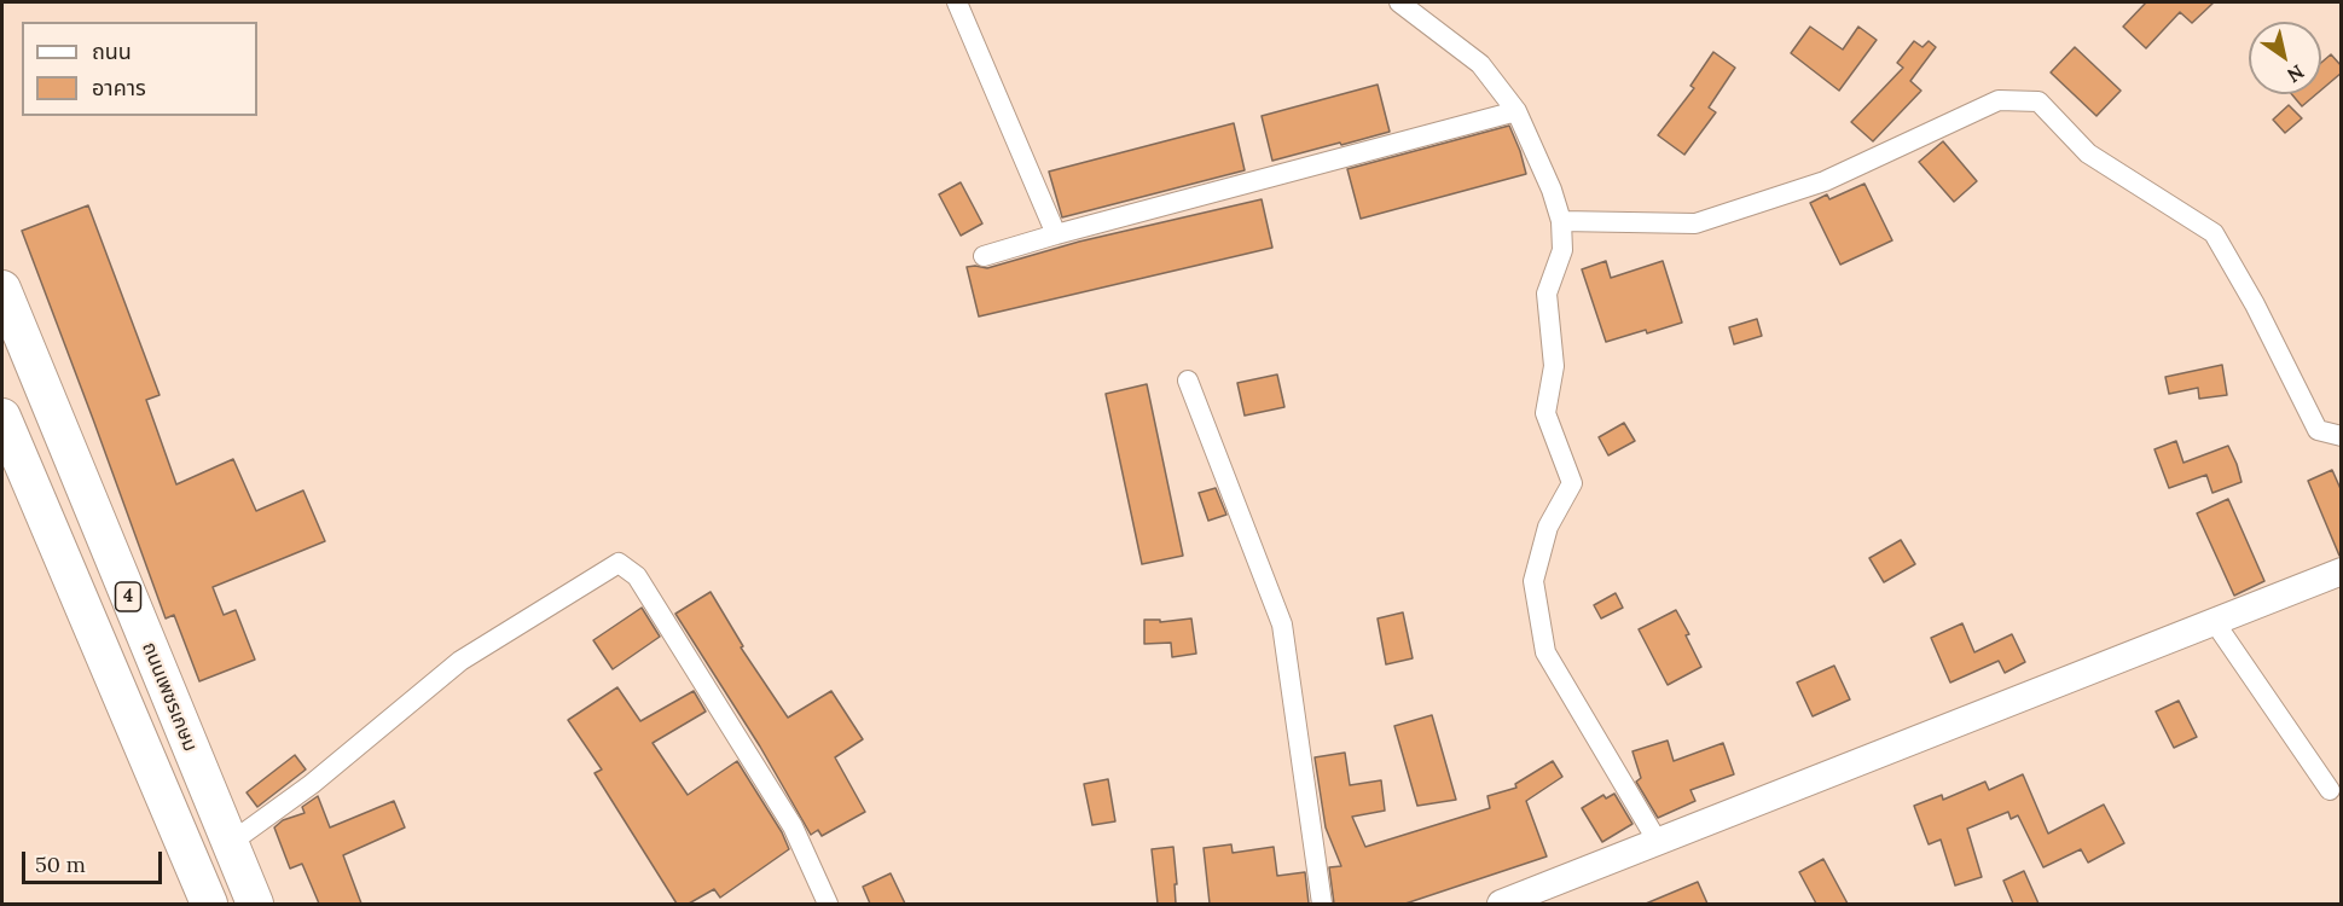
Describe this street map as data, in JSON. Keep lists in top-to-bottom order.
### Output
{
  "streets": {
    "highway": ["4", "ถนนเพชรเกษม"]
  },
  "legend": ["ถนน", "อาคาร"],
  "scale_bar": "50 m",
  "north": "bottom right"
}
